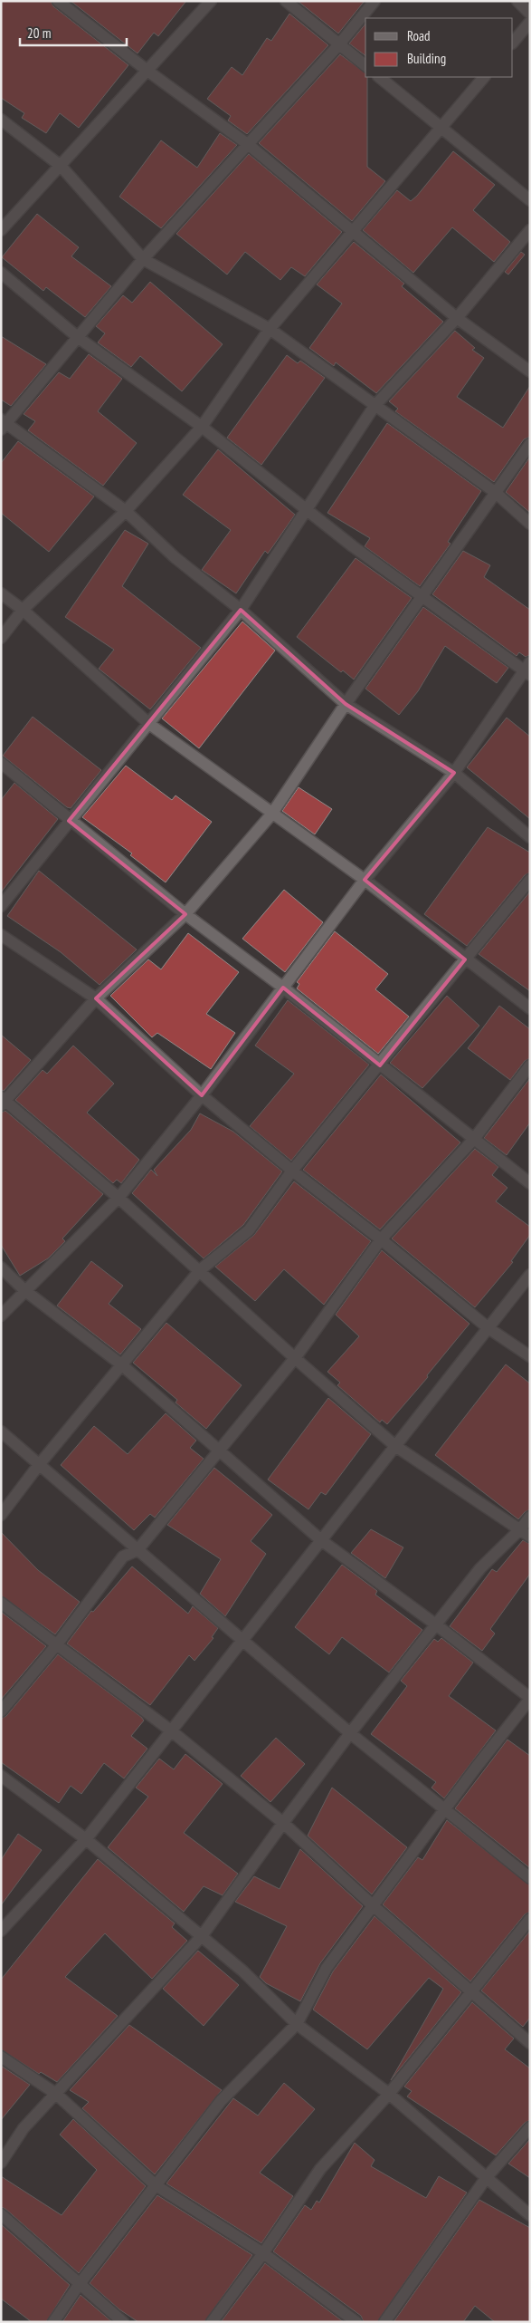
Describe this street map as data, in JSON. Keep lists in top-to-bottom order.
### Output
{
  "legend": ["Road", "Building"],
  "scale_bar": "20 m"
}
